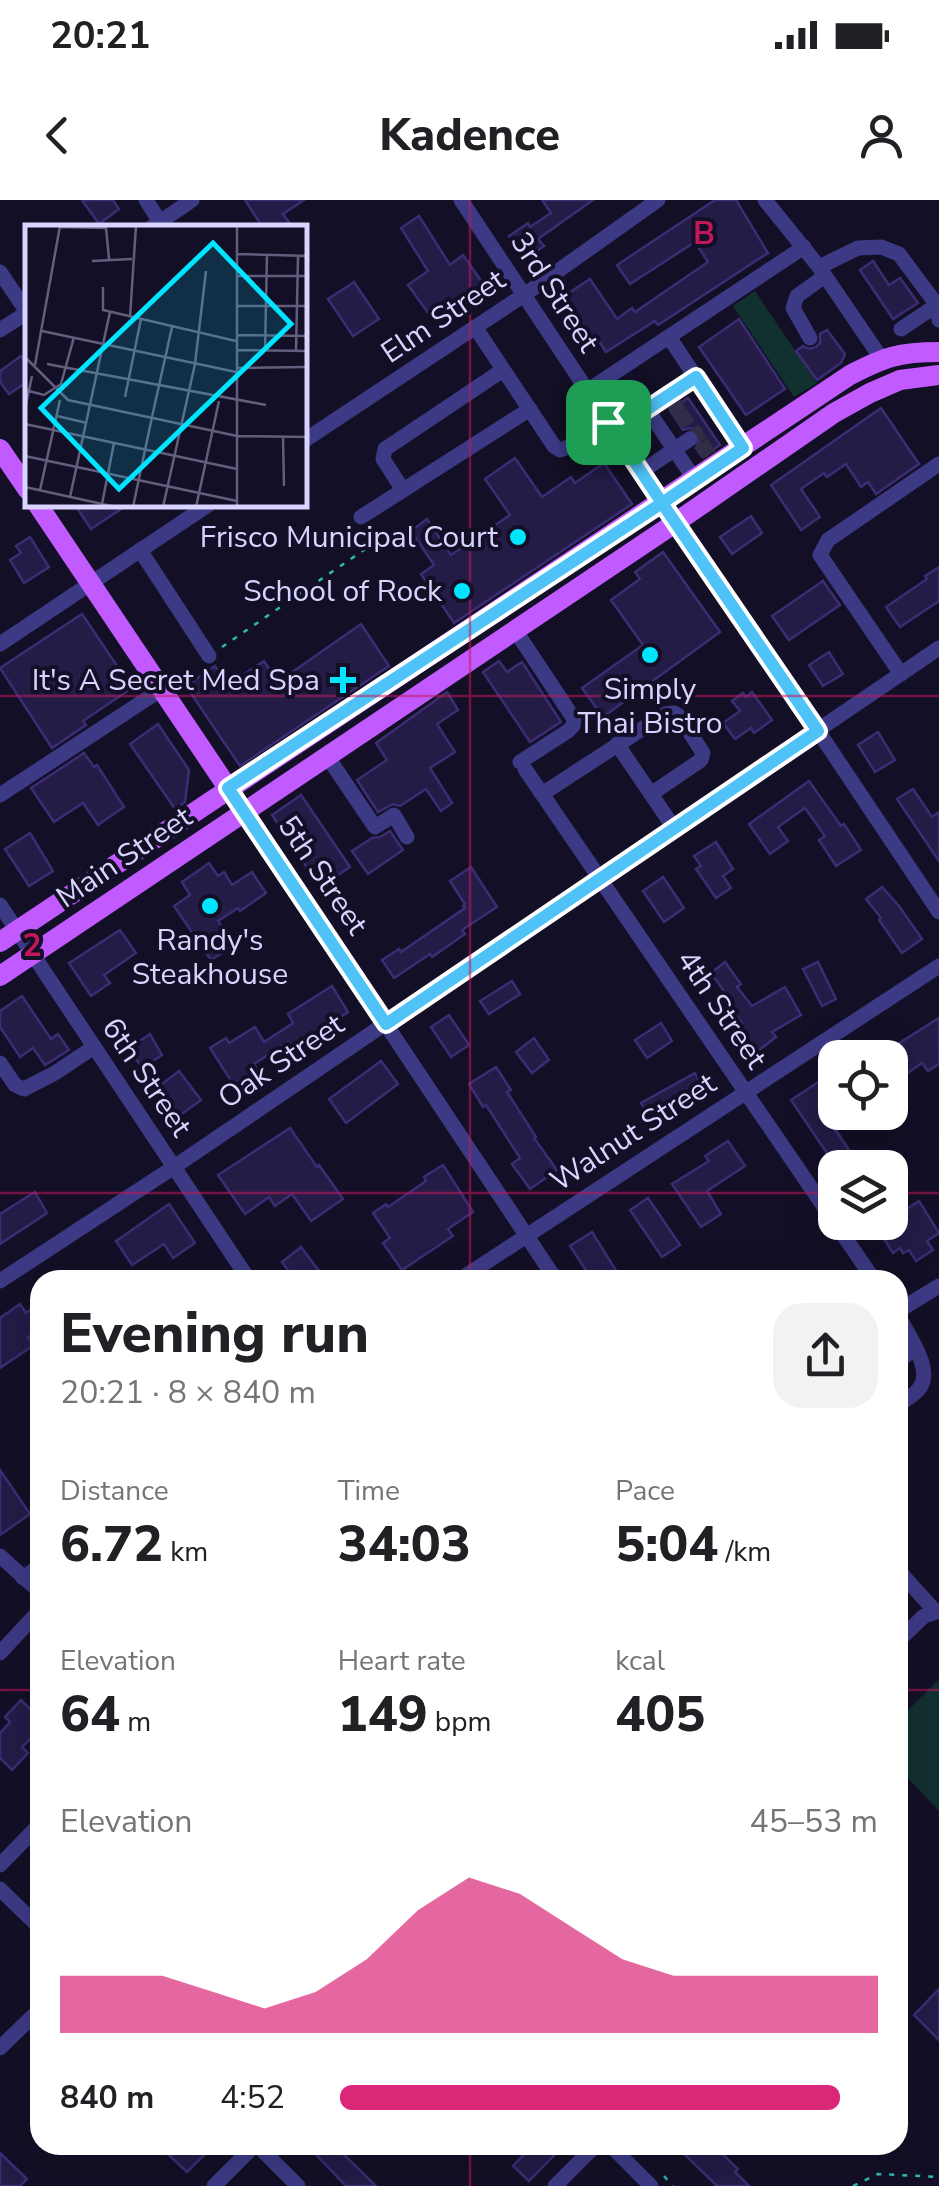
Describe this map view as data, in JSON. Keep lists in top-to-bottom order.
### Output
{
  "streets": {
    "main road": ["Main Street", "5th Street"],
    "street": [
      "3rd Street",
      "Elm Street",
      "4th Street",
      "Oak Street",
      "6th Street",
      "Walnut Street"
    ]
  },
  "crossings": [
    ["3rd Street", "Elm Street"],
    ["3rd Street", "Main Street"],
    ["3rd Street", "Oak Street"],
    ["Main Street", "5th Street"],
    ["Main Street", "4th Street"],
    ["Main Street", "6th Street"],
    ["5th Street", "Oak Street"],
    ["5th Street", "Walnut Street"],
    ["4th Street", "Oak Street"],
    ["4th Street", "Walnut Street"],
    ["Oak Street", "6th Street"]
  ],
  "places": {
    "other": [
      "Frisco Municipal Court",
      "School of Rock",
      "Simply Thai Bistro",
      "Randy's Steakhouse"
    ],
    "health": ["It's A Secret Med Spa"]
  },
  "page": {
    "status": "20:21",
    "header": "Kadence",
    "heading": ["Evening run", "20:21 · 8 × 840 m"],
    "stats": [
      ["Distance", "6.72 km"],
      ["Time", "34:03"],
      ["Pace", "5:04 /km"],
      ["Elevation", "64 m"],
      ["Heart rate", "149 bpm"],
      ["kcal", "405"]
    ],
    "chart": ["Elevation", "45–53 m"],
    "list": [
      {
        "name": "840 m",
        "note": "4:52"
      }
    ]
  },
  "grid": {
    "columns": ["B"],
    "rows": ["2"]
  }
}
